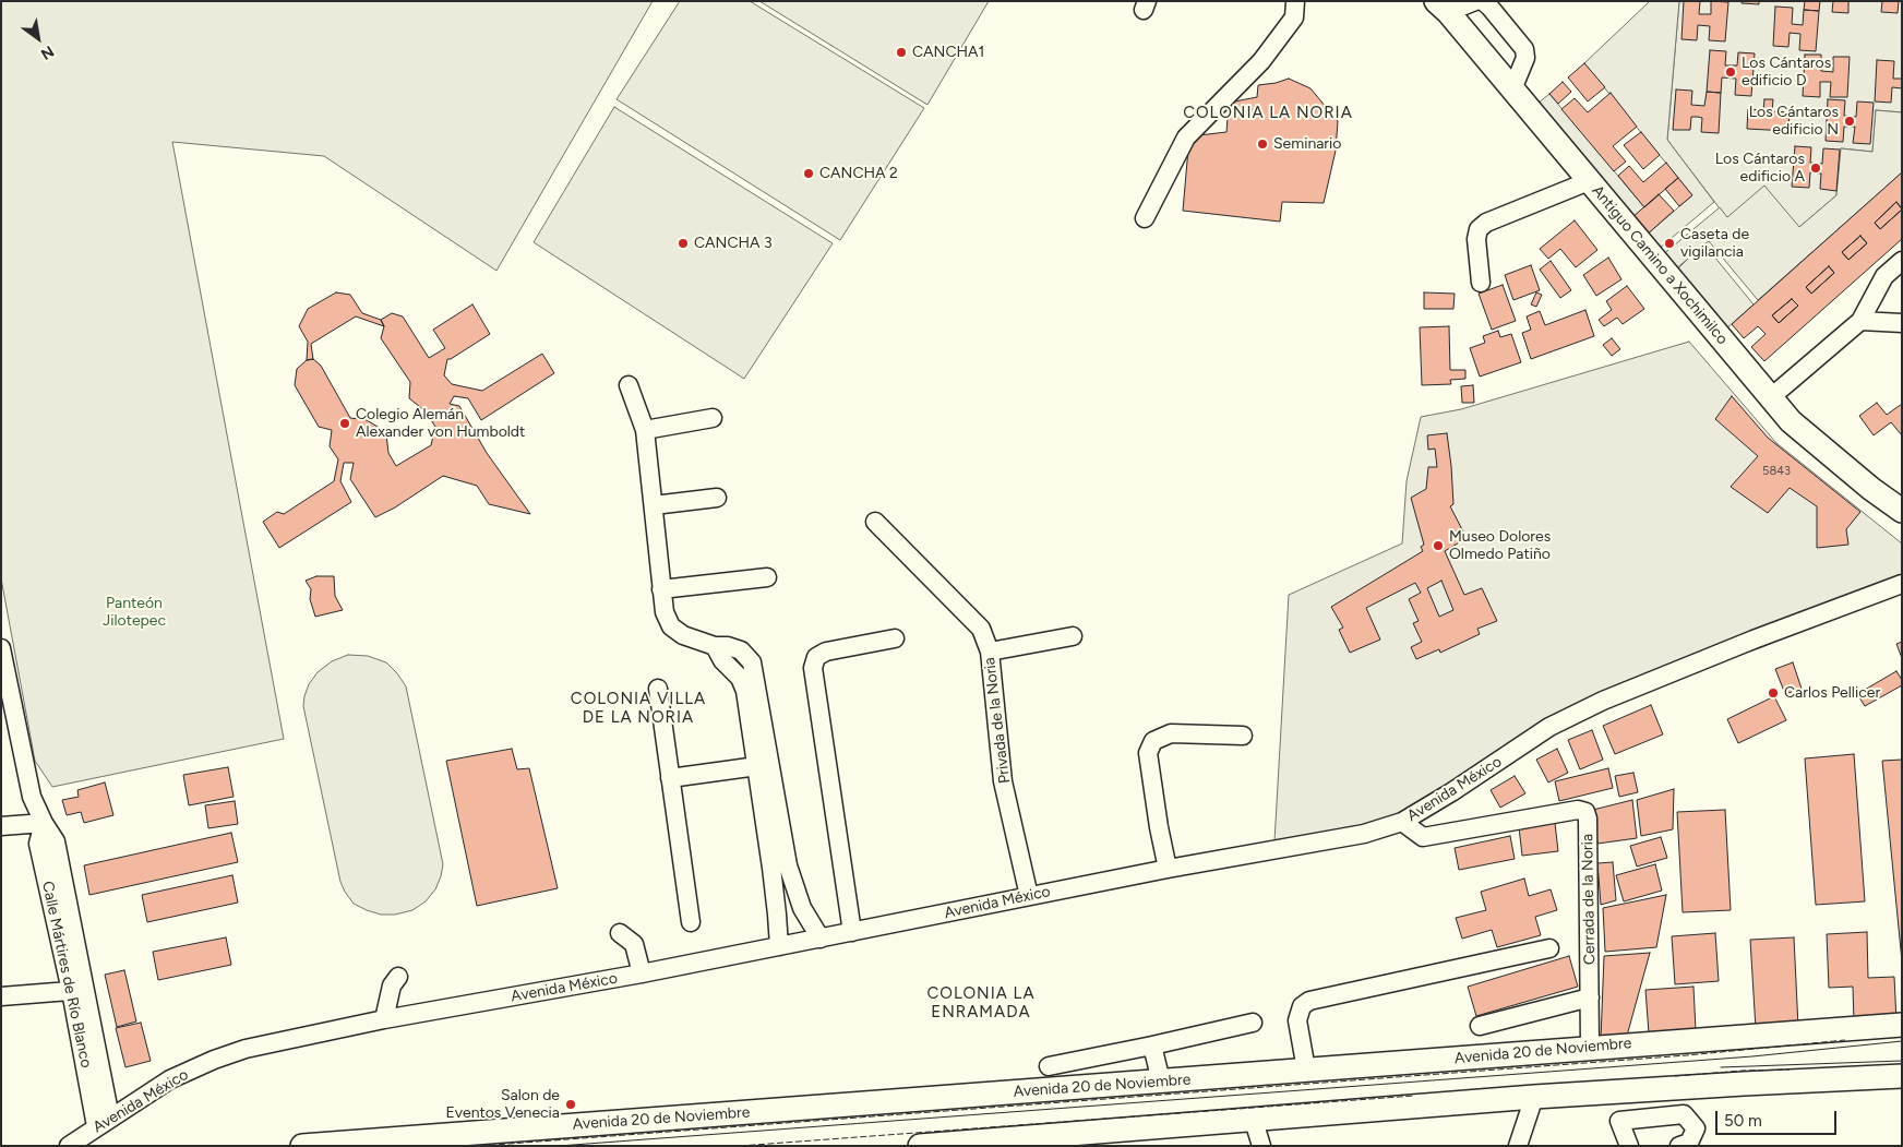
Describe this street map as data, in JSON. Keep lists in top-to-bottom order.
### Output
{
  "streets": {
    "main road": ["Antiguo Camino a Xochimilco", "Avenida 20 de Noviembre"],
    "street": [
      "Privada de la Noria",
      "Avenida México",
      "Cerrada de la Noria",
      "Calle Mártires de Río Blanco"
    ]
  },
  "crossings": [
    ["Privada de la Noria", "Avenida México"],
    ["Avenida México", "Cerrada de la Noria"],
    ["Avenida México", "Calle Mártires de Río Blanco"],
    ["Cerrada de la Noria", "Avenida 20 de Noviembre"]
  ],
  "districts": ["COLONIA LA NORIA", "COLONIA VILLA DE LA NORIA", "COLONIA LA ENRAMADA"],
  "parks": ["Panteón Jilotepec"],
  "places": [
    "CANCHA1",
    "Los Cántaros edificio D",
    "Los Cántaros edificio N",
    "Seminario",
    "Los Cántaros edificio A",
    "CANCHA 2",
    "CANCHA 3",
    "Caseta de vigilancia",
    "Colegio Alemán Alexander von Humboldt",
    "Museo Dolores Olmedo Patiño",
    "Carlos Pellicer",
    "Salon de Eventos Venecia"
  ],
  "house_numbers": ["5843"],
  "scale_bar": "50 m",
  "north": "bottom right"
}
